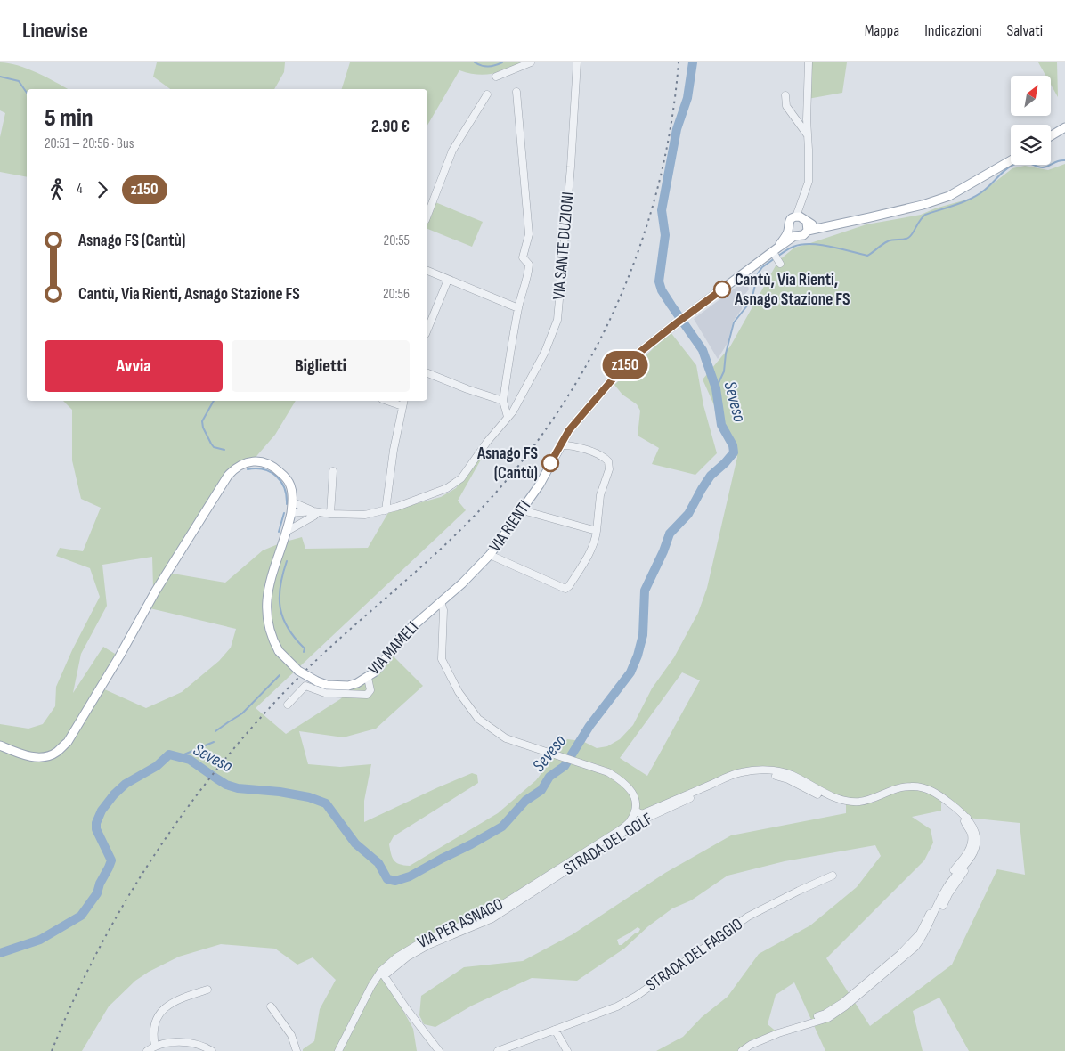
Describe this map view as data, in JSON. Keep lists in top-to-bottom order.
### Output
{
  "streets": {
    "main road": ["VIA RIENTI", "VIA MAMELI"],
    "street": [
      "VIA SANTE DUZIONI",
      "STRADA DEL GOLF",
      "VIA PER ASNAGO",
      "STRADA DEL FAGGIO"
    ]
  },
  "crossings": [
    ["VIA RIENTI", "VIA MAMELI"],
    ["STRADA DEL GOLF", "VIA PER ASNAGO"]
  ],
  "water": ["Seveso"],
  "places": ["Cantù, Via Rienti, Asnago Stazione FS", "Asnago FS (Cantù)"],
  "lines": ["bus line z150"],
  "north": "top right",
  "page": {
    "header": "Linewise",
    "nav": ["Mappa", "Indicazioni", "Salvati"],
    "on_map": "z150",
    "heading": ["5 min", "20:51 – 20:56 · Bus", "2.90 €"],
    "legs": ["4", "z150"],
    "list": [
      {
        "name": "Asnago FS (Cantù)",
        "value": "20:55"
      },
      {
        "name": "Cantù, Via Rienti, Asnago Stazione FS",
        "value": "20:56"
      }
    ],
    "buttons": ["Avvia", "Biglietti"]
  }
}
